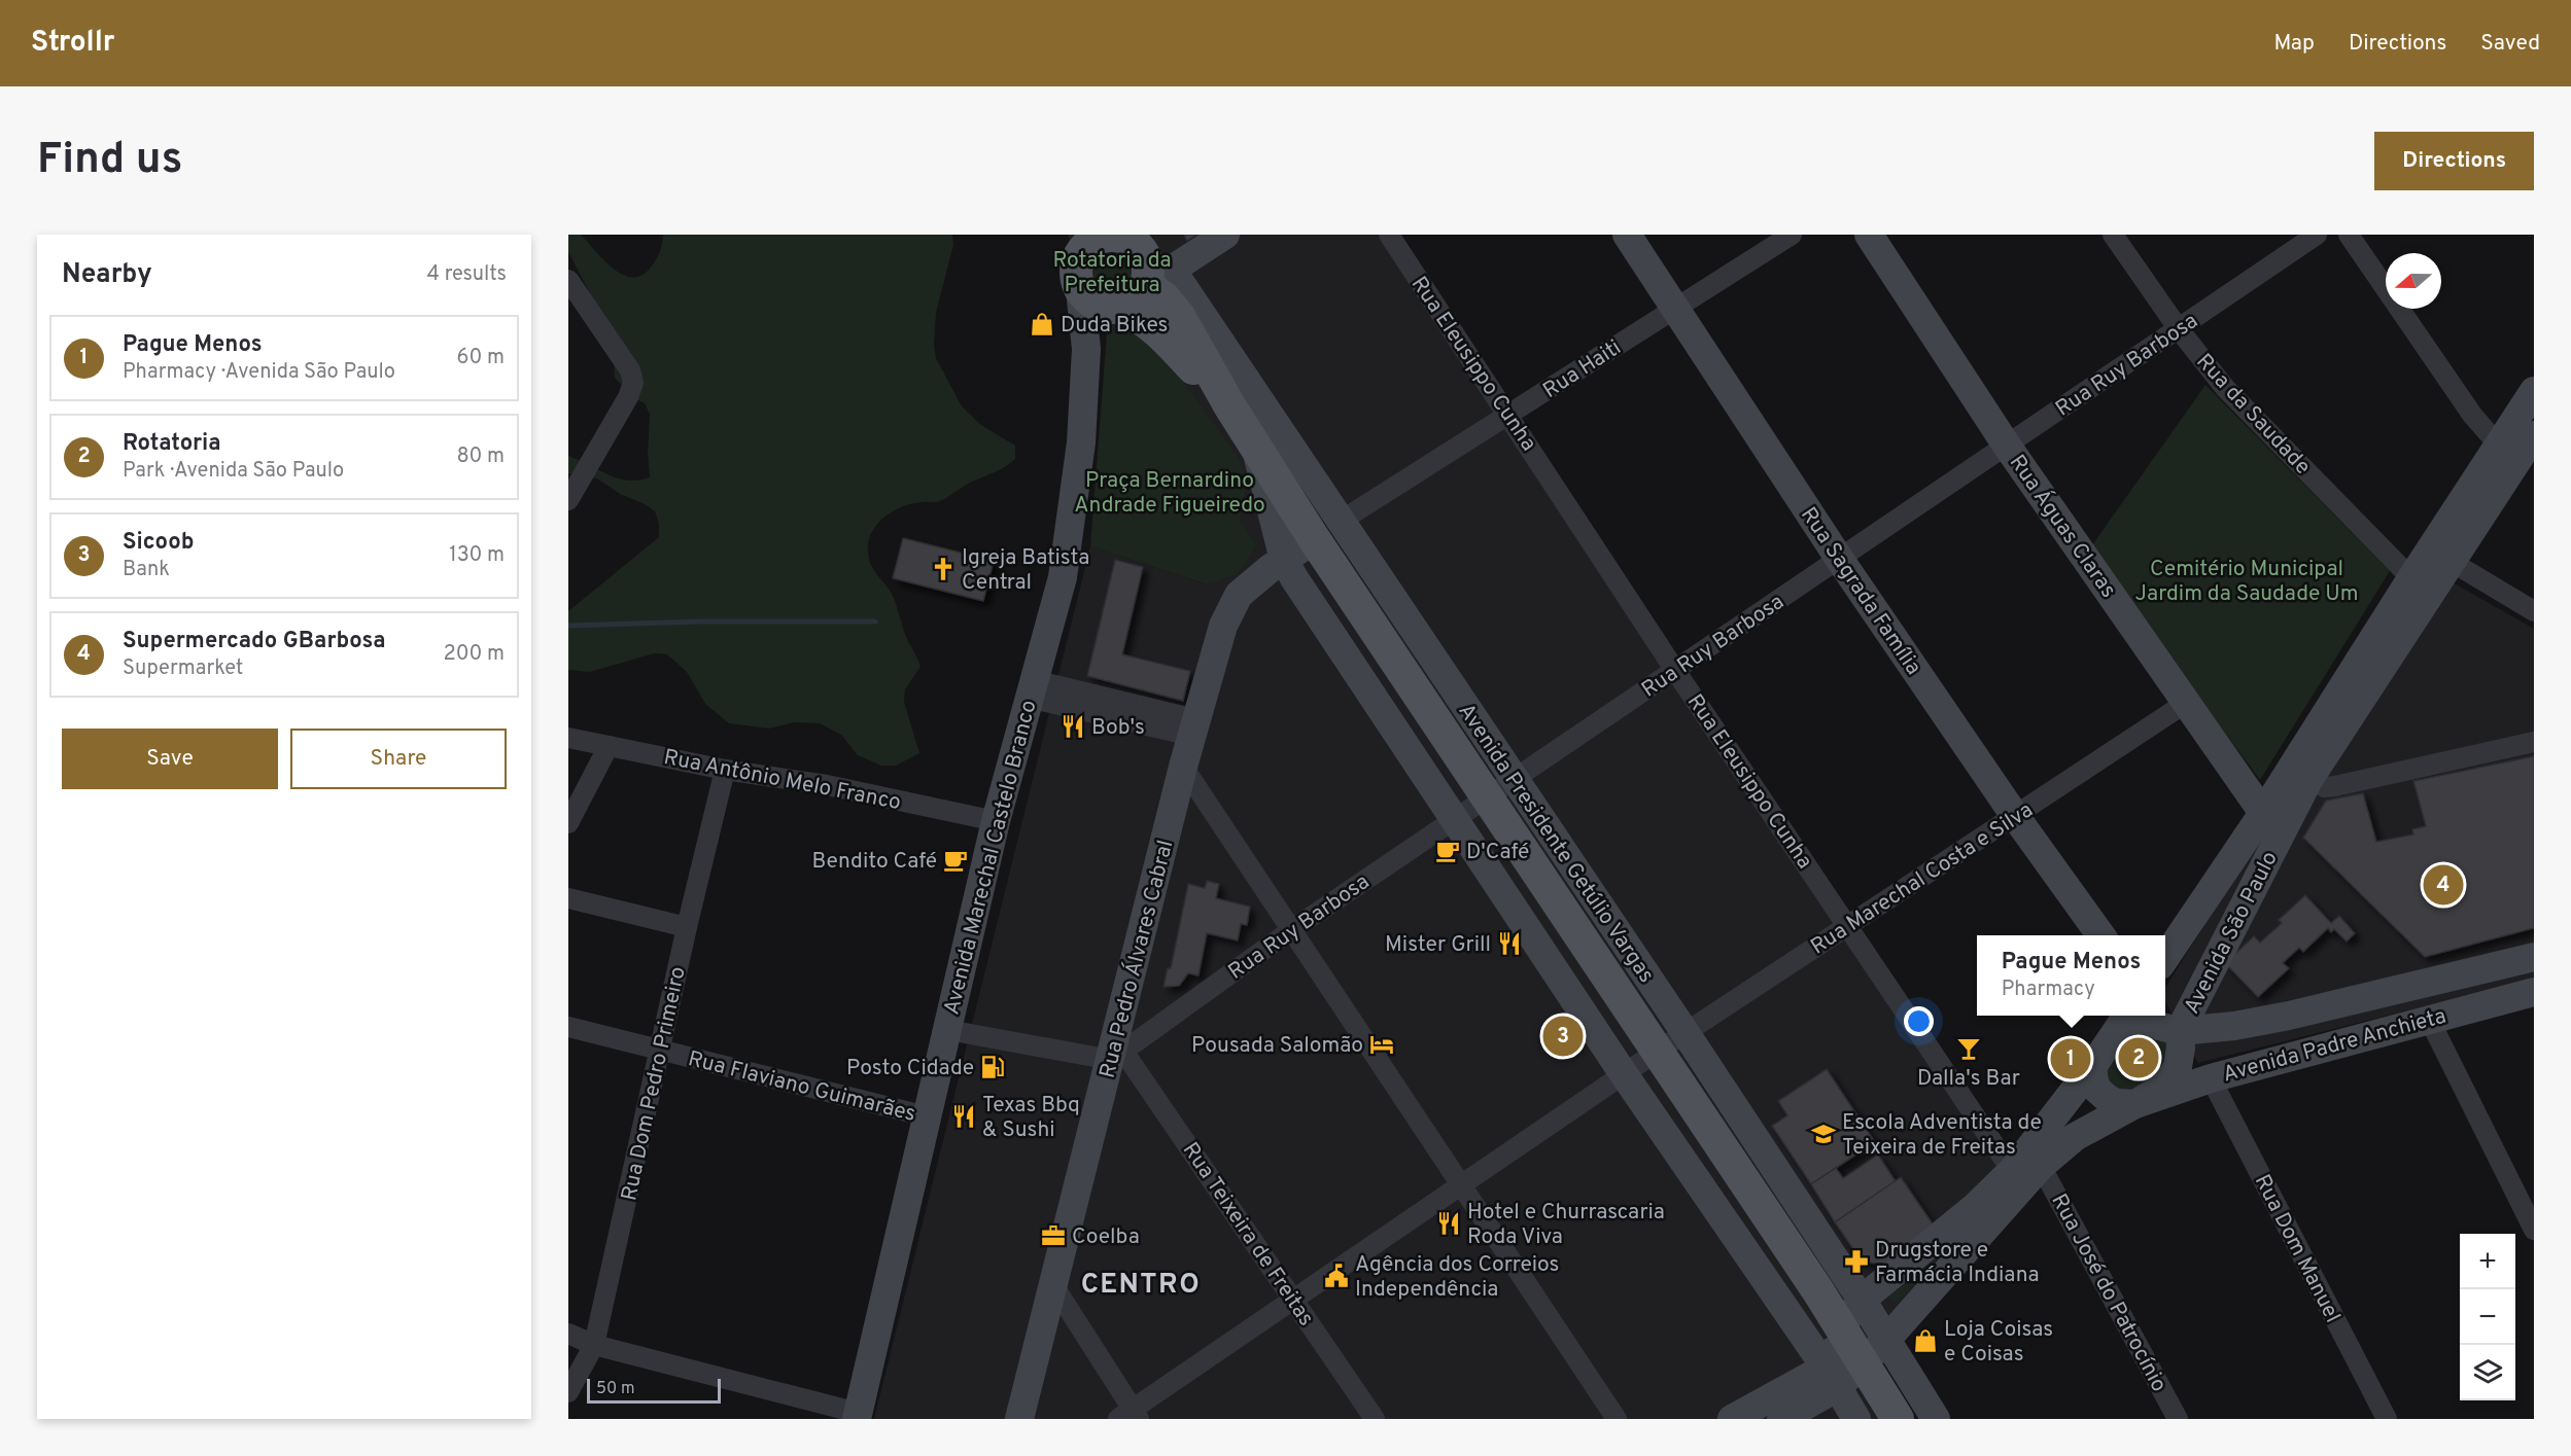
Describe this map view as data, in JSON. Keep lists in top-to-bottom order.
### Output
{
  "streets": {
    "main road": ["Avenida Presidente Getúlio Vargas"],
    "street": [
      "Rua Eleusippo Cunha",
      "Rua Ruy Barbosa",
      "Rua Haiti",
      "Rua da Saudade",
      "Rua Águas Claras",
      "Rua Sagrada Família",
      "Rua Antônio Melo Franco",
      "Avenida Marechal Castelo Branco",
      "Rua Marechal Costa e Silva",
      "Avenida São Paulo",
      "Rua Pedro Álvares Cabral",
      "Avenida Padre Anchieta",
      "Rua Dom Pedro Primeiro",
      "Rua Flaviano Guimarães",
      "Rua Teixeira de Freitas",
      "Rua Dom Manuel",
      "Rua José do Patrocínio"
    ]
  },
  "crossings": [
    ["Rua Eleusippo Cunha", "Rua Ruy Barbosa"],
    ["Rua Eleusippo Cunha", "Rua Haiti"],
    ["Rua Eleusippo Cunha", "Rua Marechal Costa e Silva"],
    ["Rua Ruy Barbosa", "Rua da Saudade"],
    ["Rua Ruy Barbosa", "Rua Águas Claras"],
    ["Rua Ruy Barbosa", "Rua Sagrada Família"],
    ["Rua Ruy Barbosa", "Avenida Presidente Getúlio Vargas"],
    ["Rua Ruy Barbosa", "Rua Pedro Álvares Cabral"],
    ["Rua Ruy Barbosa", "Rua Teixeira de Freitas"],
    ["Rua Haiti", "Rua Sagrada Família"],
    ["Rua Haiti", "Avenida Presidente Getúlio Vargas"],
    ["Rua Haiti", "Rua Pedro Álvares Cabral"],
    ["Rua da Saudade", "Avenida São Paulo"],
    ["Rua Águas Claras", "Rua Marechal Costa e Silva"],
    ["Rua Águas Claras", "Avenida São Paulo"],
    ["Rua Sagrada Família", "Rua Marechal Costa e Silva"],
    ["Rua Antônio Melo Franco", "Avenida Marechal Castelo Branco"],
    ["Rua Antônio Melo Franco", "Rua Dom Pedro Primeiro"],
    ["Avenida Presidente Getúlio Vargas", "Avenida Marechal Castelo Branco"],
    ["Avenida Presidente Getúlio Vargas", "Rua Marechal Costa e Silva"],
    ["Avenida Presidente Getúlio Vargas", "Avenida São Paulo"],
    ["Avenida Presidente Getúlio Vargas", "Rua Pedro Álvares Cabral"],
    ["Avenida Marechal Castelo Branco", "Rua Flaviano Guimarães"],
    ["Avenida São Paulo", "Avenida Padre Anchieta"],
    ["Avenida São Paulo", "Rua José do Patrocínio"],
    ["Rua Pedro Álvares Cabral", "Rua Teixeira de Freitas"],
    ["Avenida Padre Anchieta", "Rua Dom Manuel"],
    ["Rua Dom Pedro Primeiro", "Rua Flaviano Guimarães"]
  ],
  "districts": ["CENTRO"],
  "parks": ["Rotatoria da Prefeitura", "Praça Bernardino Andrade Figueiredo", "Cemitério Municipal Jardim da Saudade Um"],
  "places": {
    "shop": ["Duda Bikes", "Loja Coisas e Coisas"],
    "church": ["Igreja Batista Central"],
    "restaurant": [
      "Bob's",
      "Mister Grill",
      "Texas Bbq & Sushi",
      "Hotel e Churrascaria Roda Viva"
    ],
    "cafe": ["D'Café", "Bendito Café"],
    "hotel": ["Pousada Salomão"],
    "bar": ["Dalla's Bar"],
    "fuel station": ["Posto Cidade"],
    "school or university": ["Escola Adventista de Teixeira de Freitas"],
    "office": ["Coelba"],
    "pharmacy": ["Drugstore e Farmácia Indiana"],
    "public building": ["Agência dos Correios Independência"]
  },
  "scale_bar": "50 m",
  "north": "left",
  "page": {
    "header": "Strollr",
    "nav": ["Map", "Directions", "Saved"],
    "buttons": [
      "Directions",
      ["Save", "Share"]
    ],
    "title": "Find us",
    "heading": ["Nearby", "4 results"],
    "list": [
      {
        "mark": "1",
        "name": "Pague Menos",
        "note": "Pharmacy · Avenida São Paulo",
        "value": "60 m"
      },
      {
        "mark": "2",
        "name": "Rotatoria",
        "note": "Park · Avenida São Paulo",
        "value": "80 m"
      },
      {
        "mark": "3",
        "name": "Sicoob",
        "note": "Bank",
        "value": "130 m"
      },
      {
        "mark": "4",
        "name": "Supermercado GBarbosa",
        "note": "Supermarket",
        "value": "200 m"
      }
    ],
    "pins": [
      "4",
      "3",
      "2",
      "1"
    ],
    "popup": ["Pague Menos", "Pharmacy"],
    "map_buttons": ["+", "−"],
    "scale": "50 m"
  }
}
